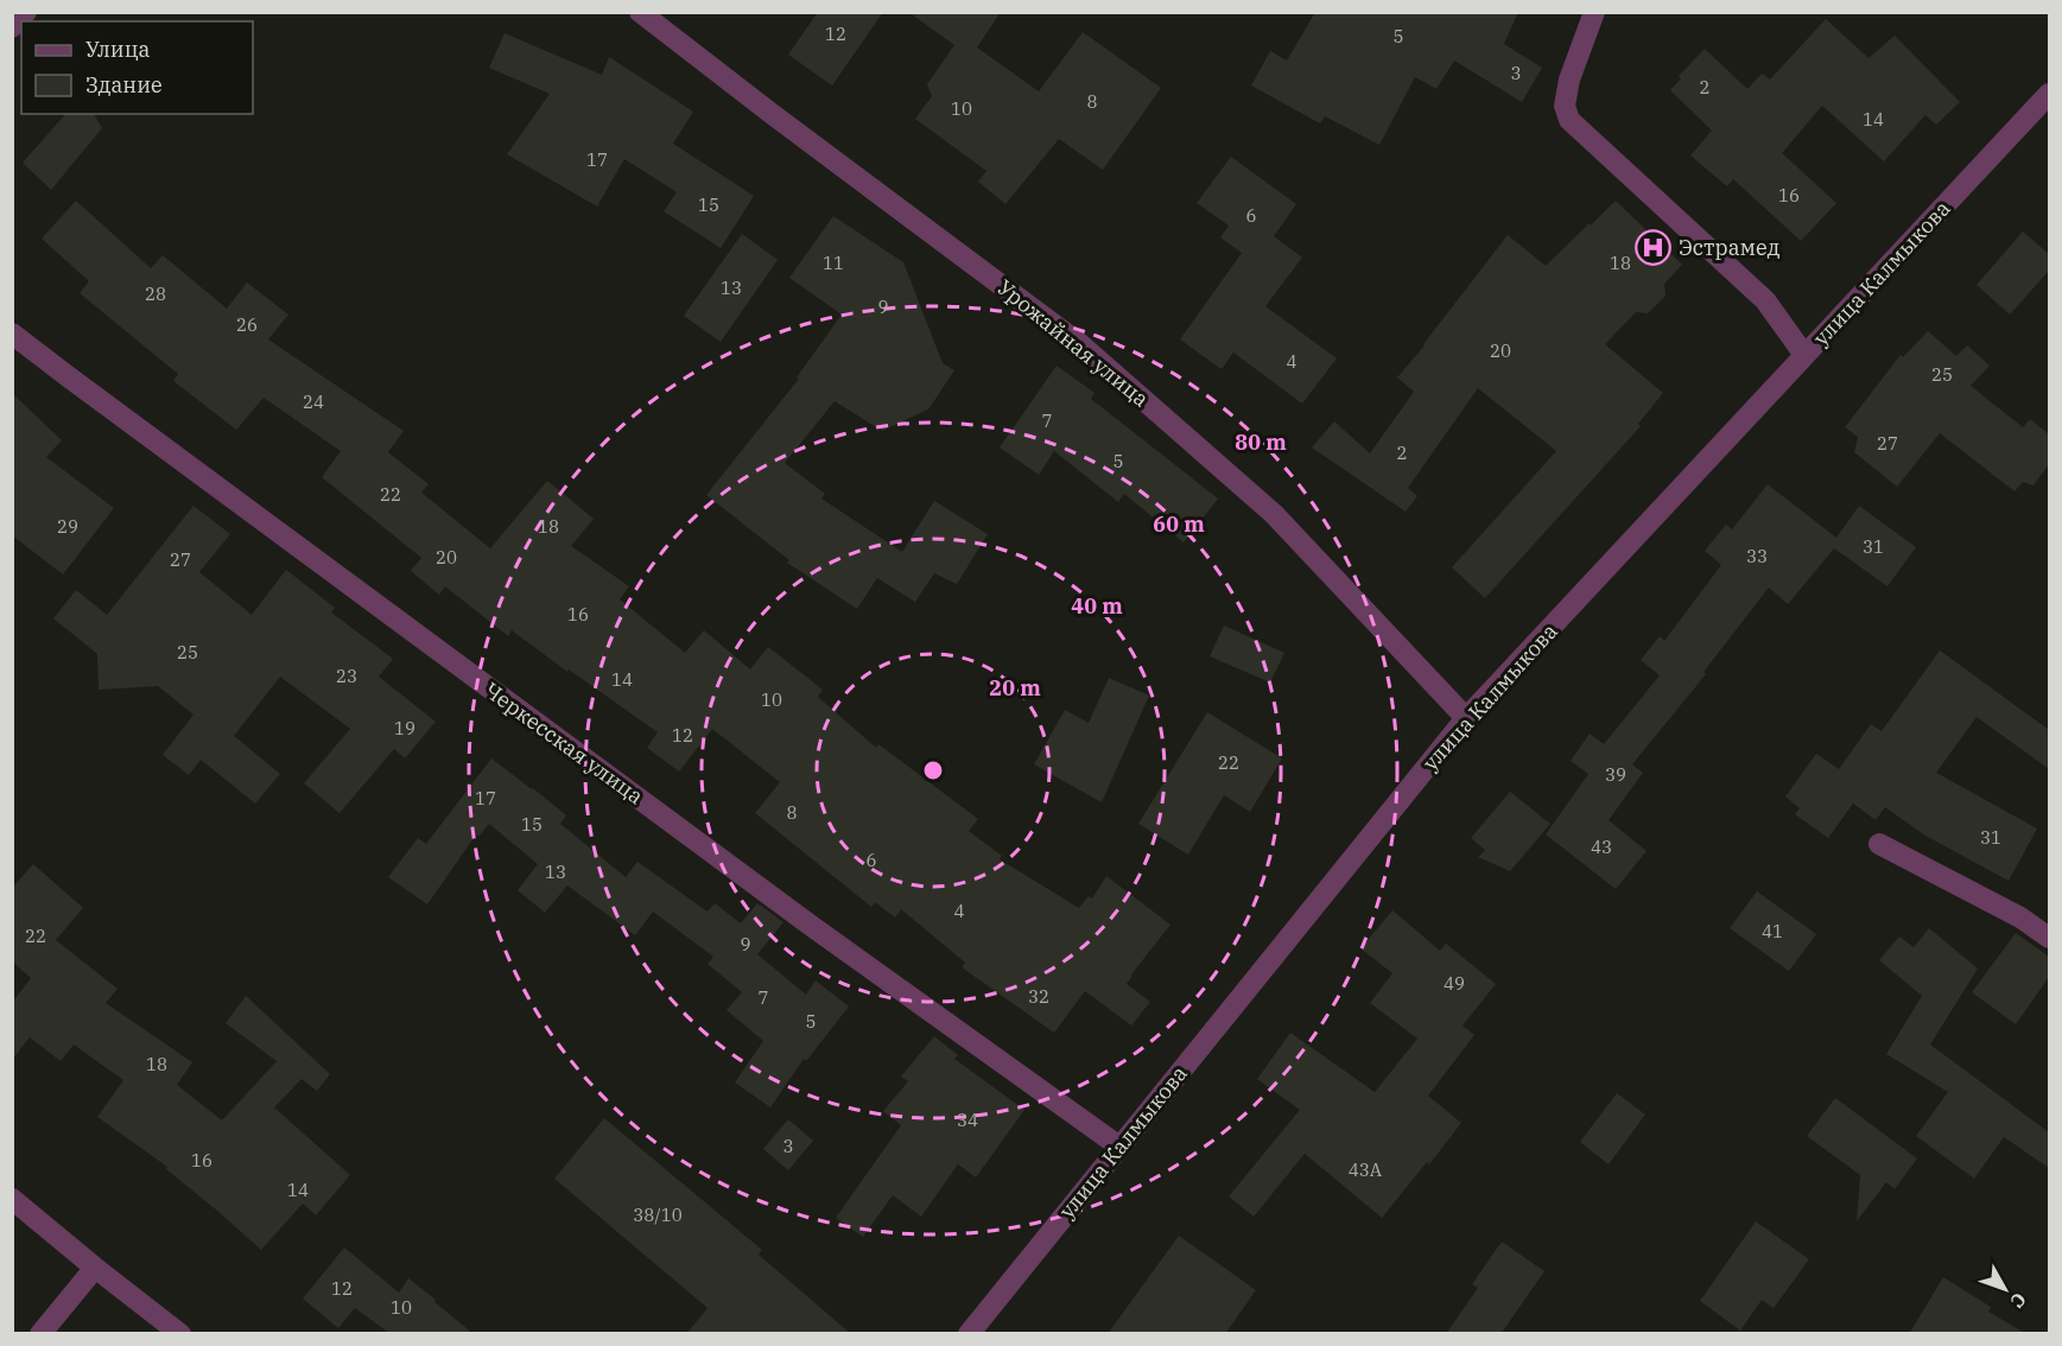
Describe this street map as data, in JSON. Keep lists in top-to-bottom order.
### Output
{
  "streets": {
    "street": ["улица Калмыкова", "Урожайная улица", "Черкесская улица"]
  },
  "crossings": [
    ["улица Калмыкова", "Урожайная улица"],
    ["улица Калмыкова", "Черкесская улица"]
  ],
  "places": {
    "hospital": ["Эстрамед"]
  },
  "house_numbers": [
    "12",
    "5",
    "3",
    "2",
    "8",
    "10",
    "14",
    "17",
    "16",
    "15",
    "6",
    "11",
    "18",
    "13",
    "28",
    "9",
    "26",
    "20",
    "4",
    "25",
    "24",
    "7",
    "27",
    "2",
    "5",
    "22",
    "29",
    "18",
    "31",
    "33",
    "20",
    "27",
    "16",
    "25",
    "23",
    "14",
    "10",
    "19",
    "12",
    "22",
    "39",
    "17",
    "8",
    "15",
    "31",
    "43",
    "6",
    "13",
    "4",
    "41",
    "22",
    "9",
    "49",
    "32",
    "7",
    "5",
    "18",
    "34",
    "3",
    "16",
    "43А",
    "14",
    "38/10",
    "12",
    "10"
  ],
  "legend": ["Улица", "Здание"],
  "north": "bottom right",
  "rings": [
    "80 m",
    "60 m",
    "40 m",
    "20 m"
  ]
}
